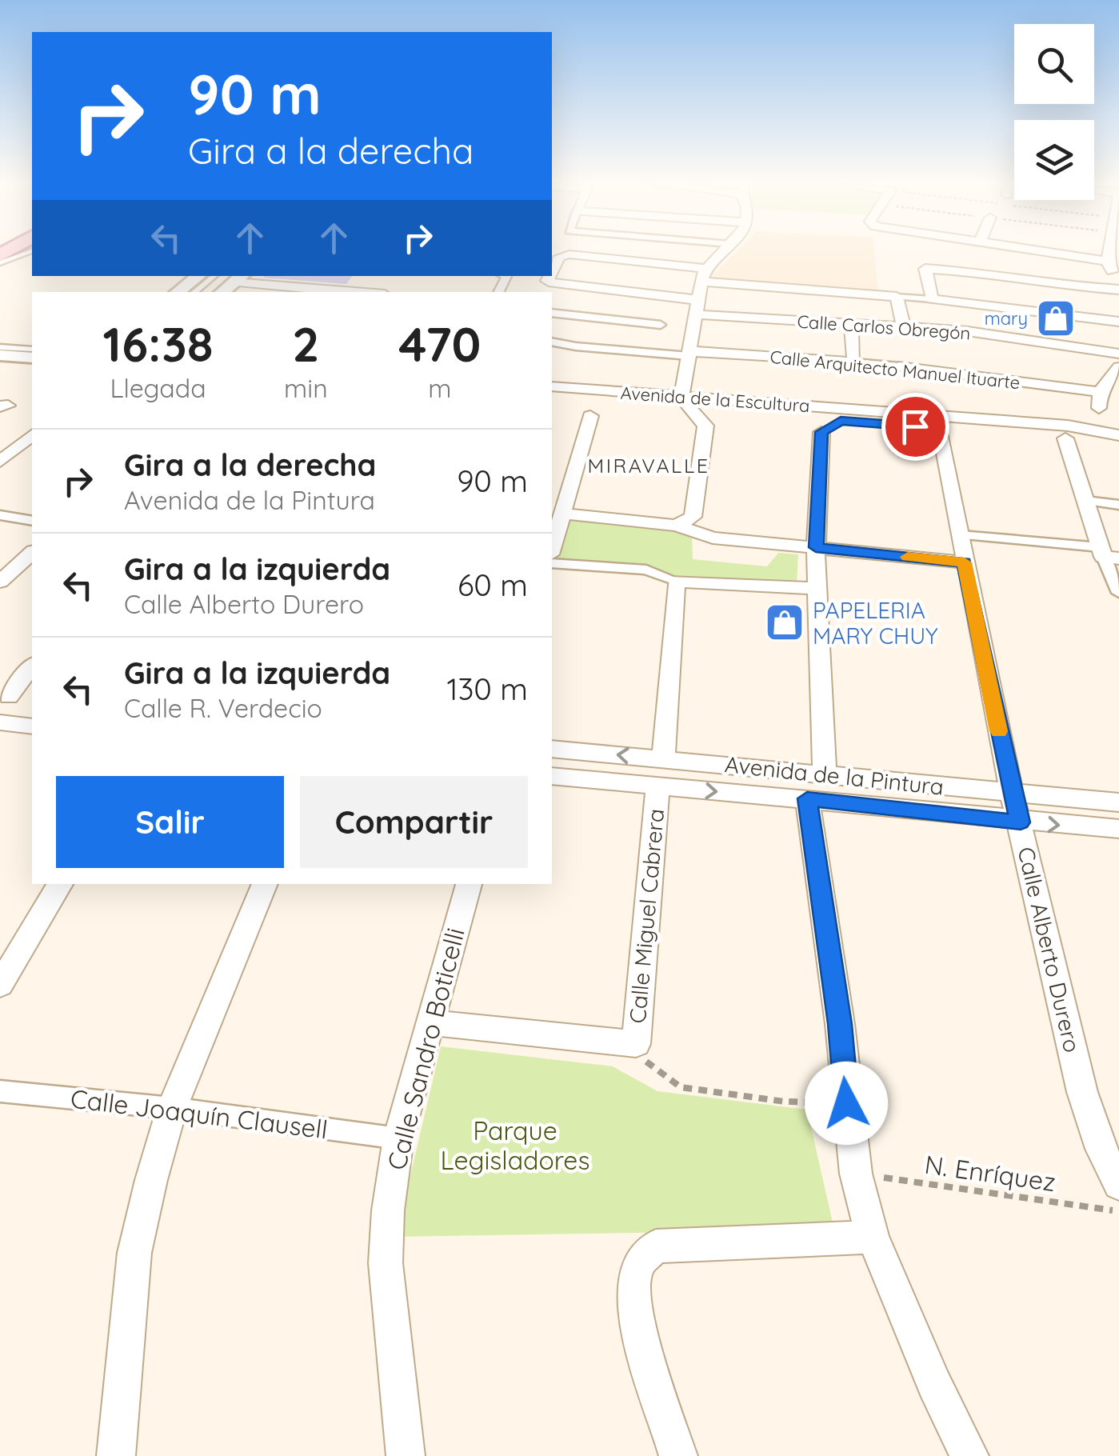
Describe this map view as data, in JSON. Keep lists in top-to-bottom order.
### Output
{
  "streets": {
    "street": [
      "Calle Carlos Obregón",
      "Calle Arquitecto Manuel Ituarte",
      "Avenida de la Escultura",
      "Avenida de la Pintura",
      "Calle Miguel Cabrera",
      "Calle Alberto Durero",
      "Calle Sandro Boticelli",
      "Calle Joaquín Clausell"
    ],
    "path": ["N. Enríquez"]
  },
  "crossings": [
    ["Avenida de la Escultura", "Calle Alberto Durero"],
    ["Avenida de la Pintura", "Calle Miguel Cabrera"],
    ["Avenida de la Pintura", "Calle Alberto Durero"],
    ["Calle Sandro Boticelli", "Calle Joaquín Clausell"]
  ],
  "districts": ["MIRAVALLE"],
  "parks": ["Parque Legisladores"],
  "places": {
    "shop": ["mary", "PAPELERIA MARY CHUY"]
  },
  "page": {
    "turn": ["90 m", "Gira a la derecha"],
    "eta": [
      "16:38",
      "Llegada",
      "2",
      "min",
      "470",
      "m"
    ],
    "list": [
      {
        "name": "Gira a la derecha",
        "note": "Avenida de la Pintura",
        "value": "90 m"
      },
      {
        "name": "Gira a la izquierda",
        "note": "Calle Alberto Durero",
        "value": "60 m"
      },
      {
        "name": "Gira a la izquierda",
        "note": "Calle R. Verdecio",
        "value": "130 m"
      }
    ],
    "buttons": ["Salir", "Compartir"]
  }
}
